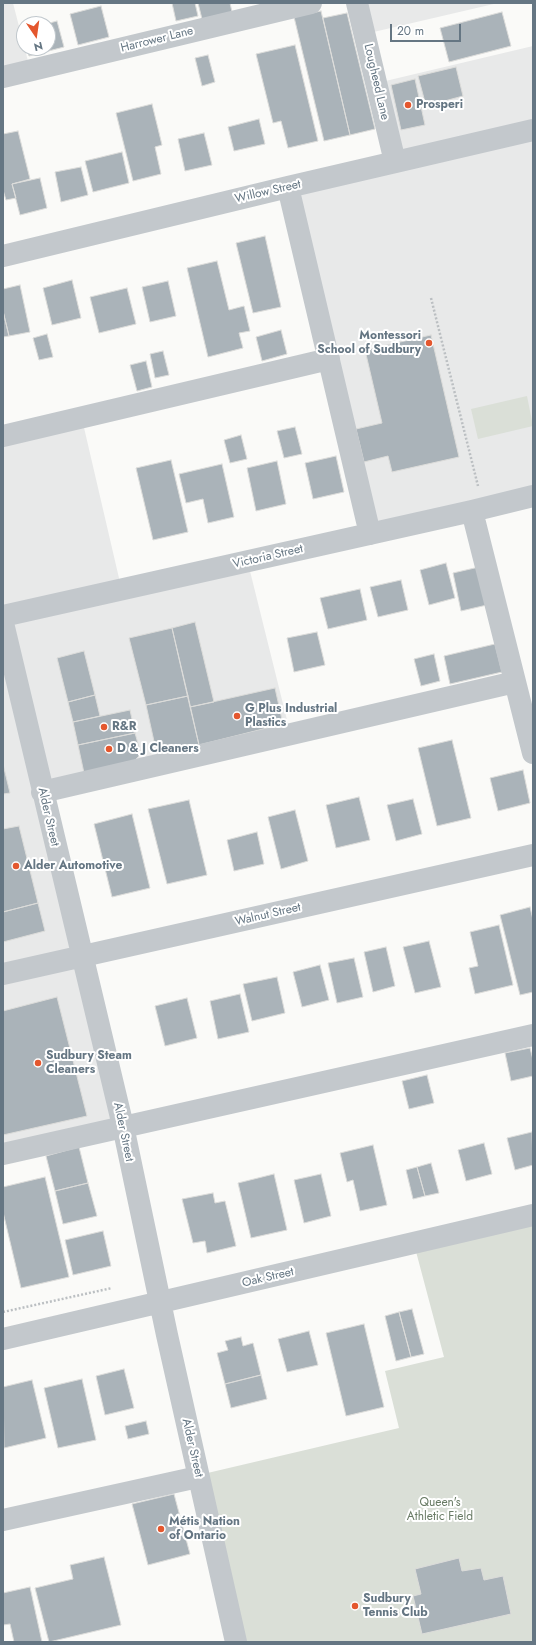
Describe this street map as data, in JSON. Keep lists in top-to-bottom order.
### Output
{
  "streets": {
    "street": [
      "Harrower Lane",
      "Lougheed Lane",
      "Willow Street",
      "Victoria Street",
      "Alder Street",
      "Walnut Street",
      "Oak Street"
    ]
  },
  "crossings": [
    ["Lougheed Lane", "Willow Street"],
    ["Alder Street", "Walnut Street"],
    ["Alder Street", "Oak Street"]
  ],
  "parks": ["Queen's Athletic Field"],
  "places": [
    "Prosperi",
    "Montessori School of Sudbury",
    "G Plus Industrial Plastics",
    "R&R",
    "D & J Cleaners",
    "Alder Automotive",
    "Sudbury Steam Cleaners",
    "Métis Nation of Ontario",
    "Sudbury Tennis Club"
  ],
  "scale_bar": "20 m",
  "north": "bottom"
}
